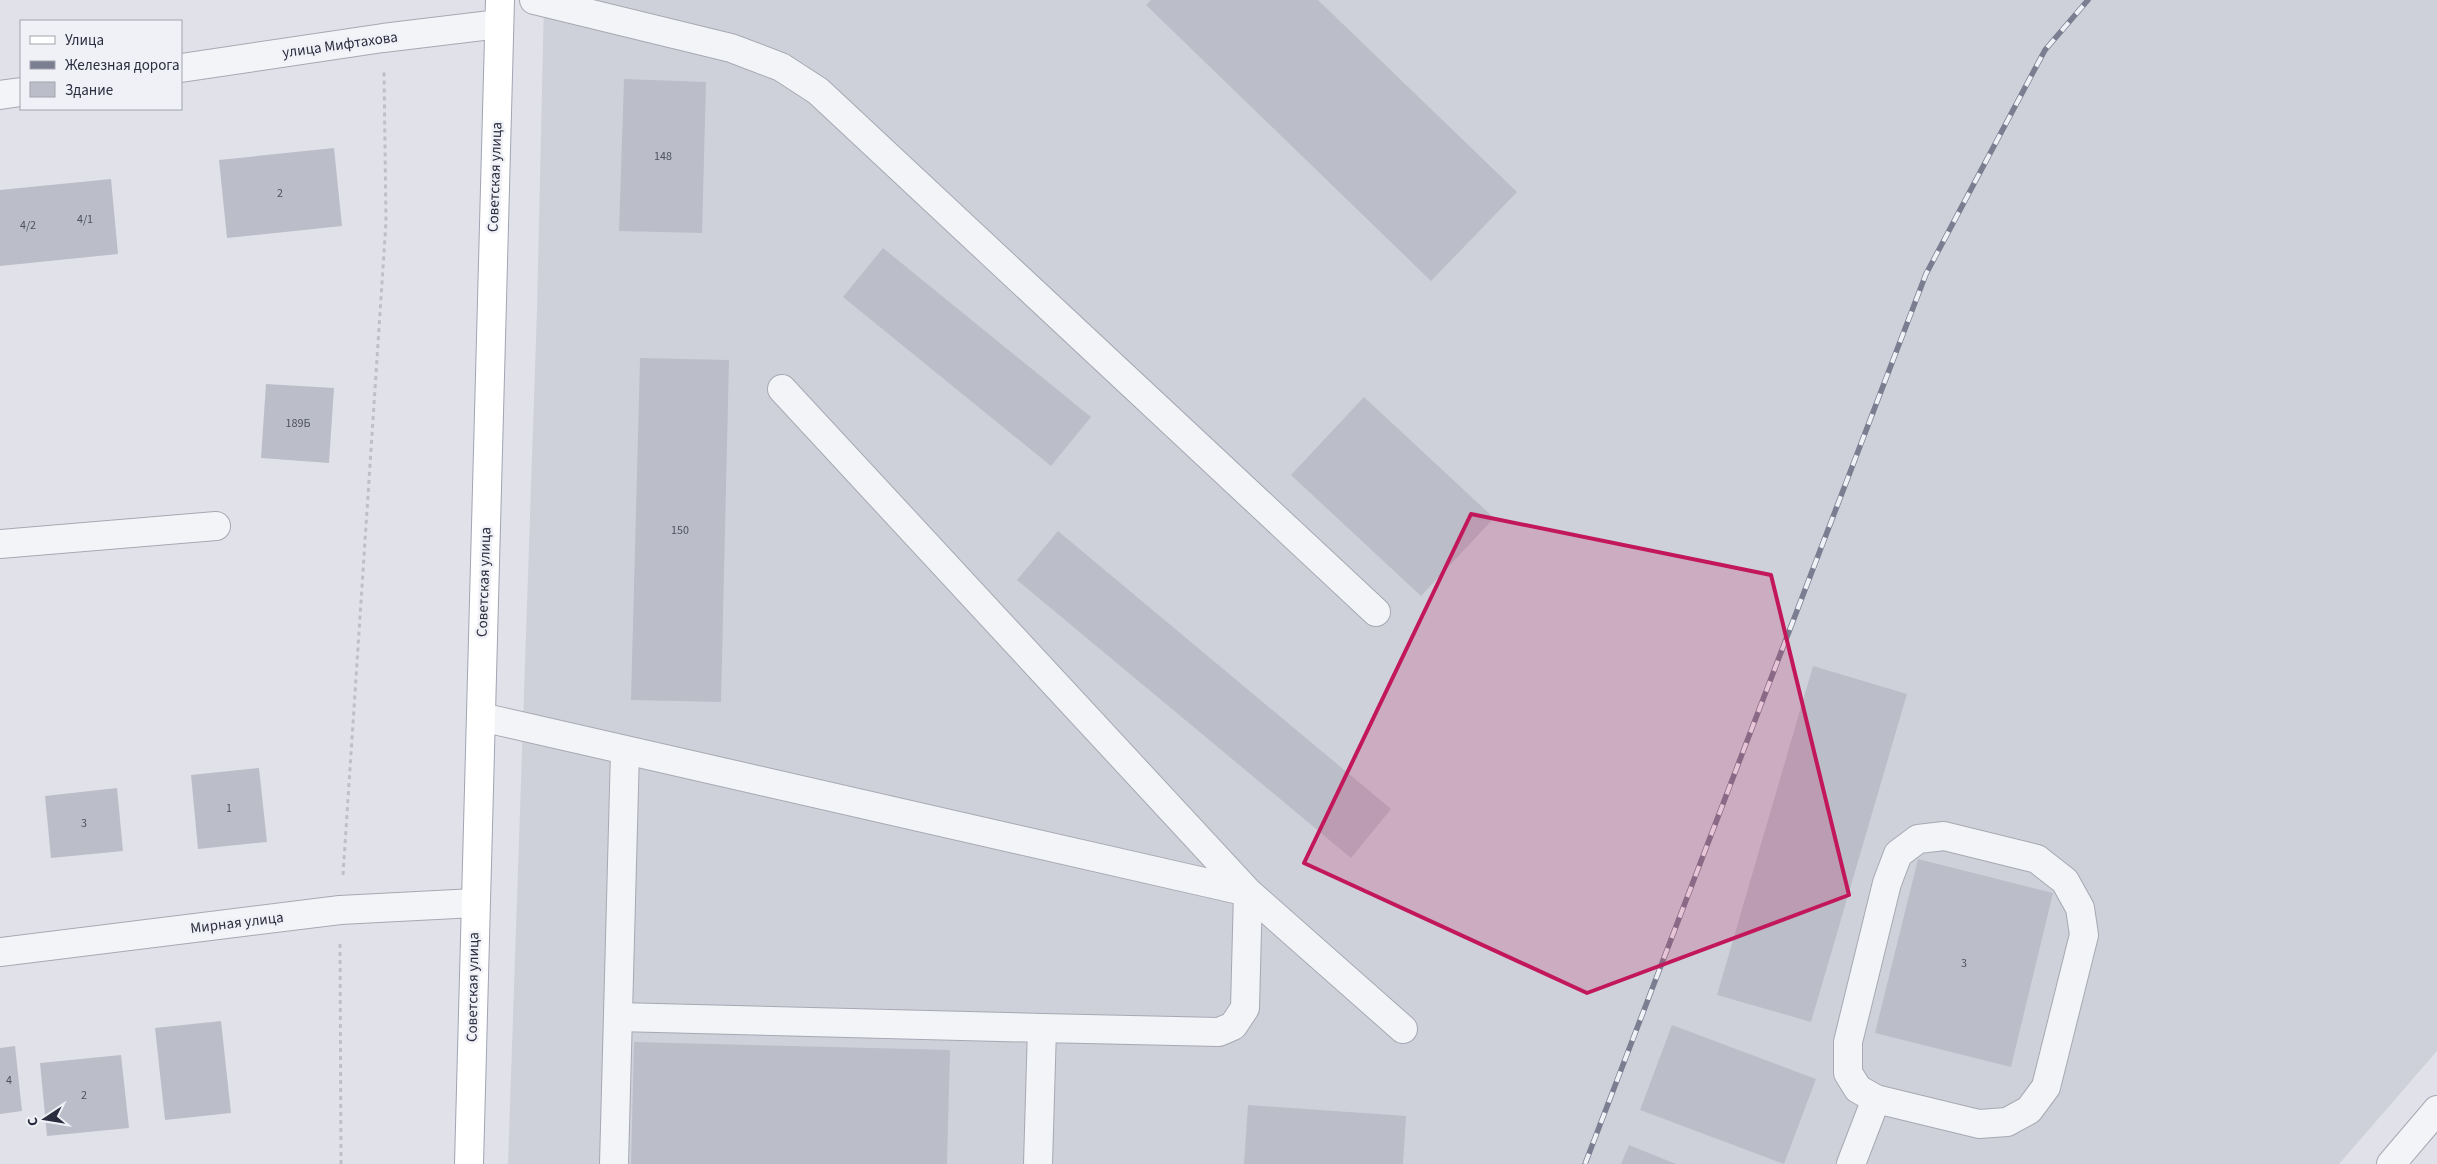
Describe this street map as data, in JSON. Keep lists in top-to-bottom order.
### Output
{
  "streets": {
    "main road": ["Советская улица"],
    "street": ["улица Мифтахова", "Мирная улица"]
  },
  "crossings": [
    ["улица Мифтахова", "Советская улица"],
    ["Советская улица", "Мирная улица"]
  ],
  "house_numbers": [
    "148",
    "2",
    "4/1",
    "4/2",
    "189Б",
    "150",
    "1",
    "3",
    "3",
    "4",
    "2"
  ],
  "legend": ["Улица", "Железная дорога", "Здание"],
  "north": "left"
}
